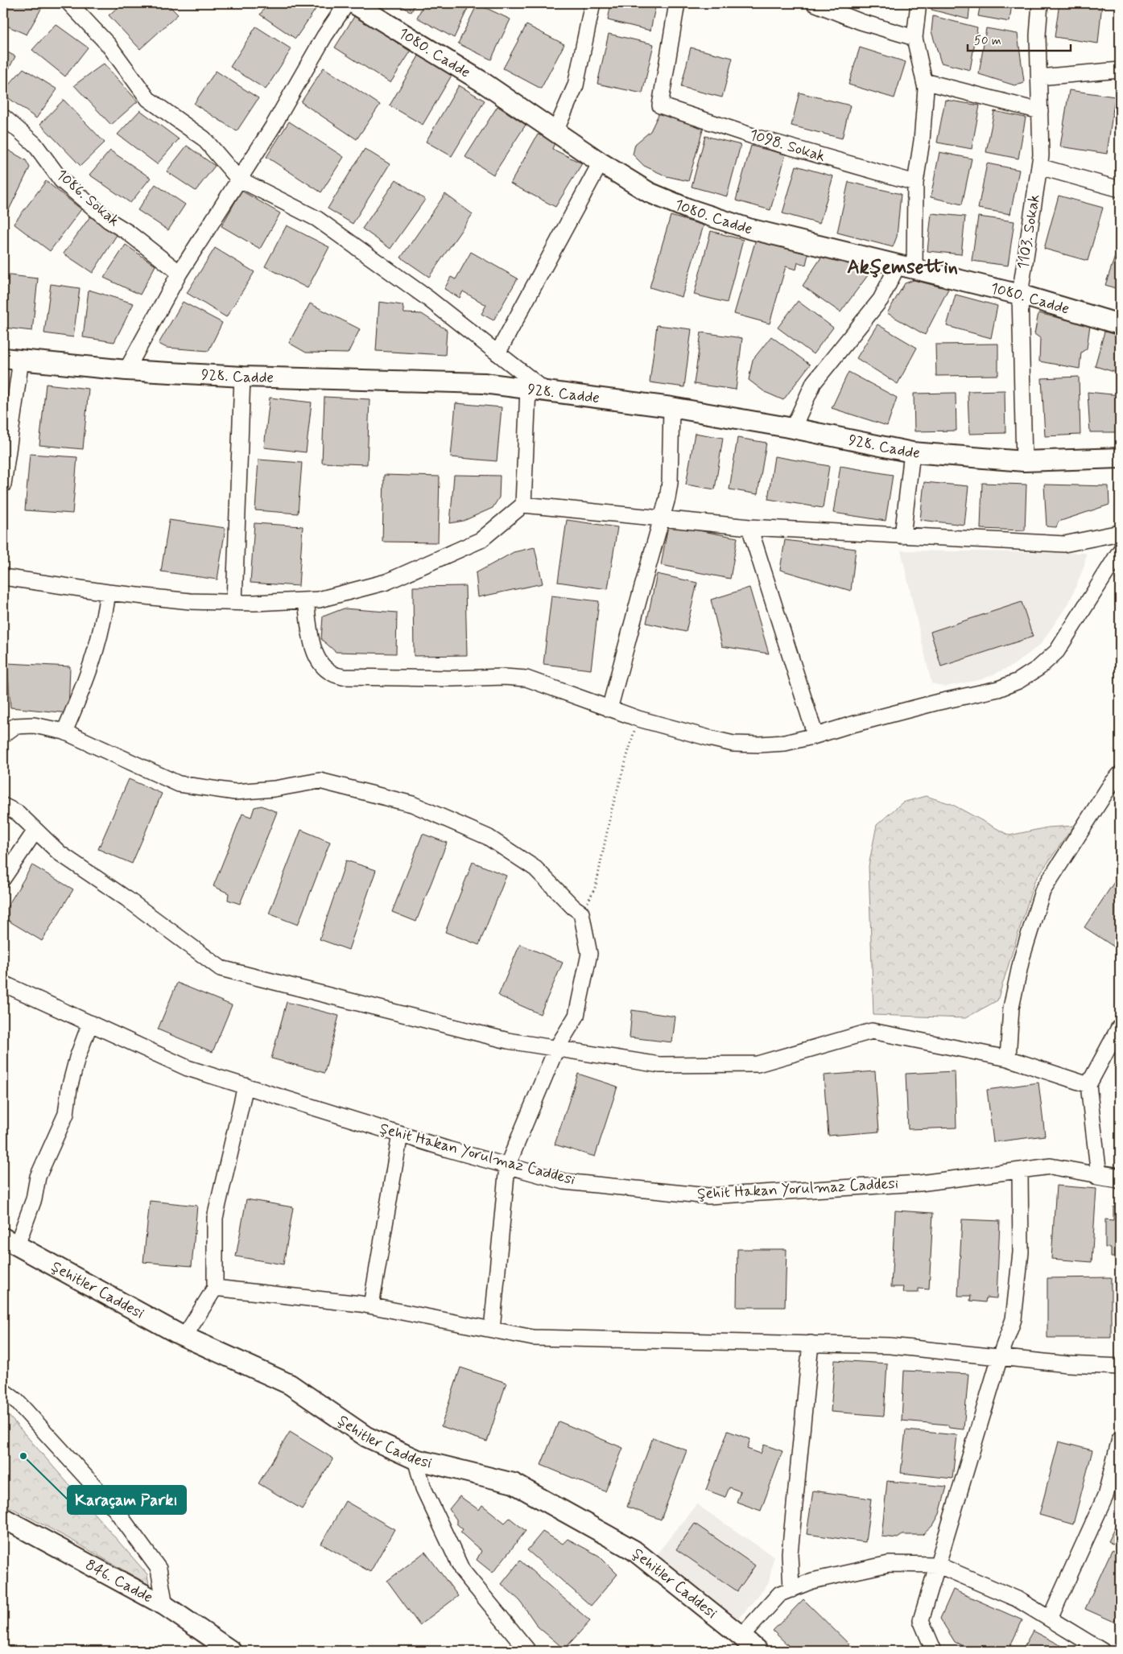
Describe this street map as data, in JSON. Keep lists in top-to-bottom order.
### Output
{
  "streets": {
    "street": [
      "1080. Cadde",
      "1098. Sokak",
      "1086. Sokak",
      "1103. Sokak",
      "928. Cadde",
      "Şehit Hakan Yorulmaz Caddesi",
      "Şehitler Caddesi",
      "846. Cadde"
    ]
  },
  "crossings": [
    ["1080. Cadde", "1103. Sokak"],
    ["1103. Sokak", "928. Cadde"]
  ],
  "districts": ["Akşemsettin"],
  "places": ["Karaçam Parkı"],
  "scale_bar": "50 m"
}
